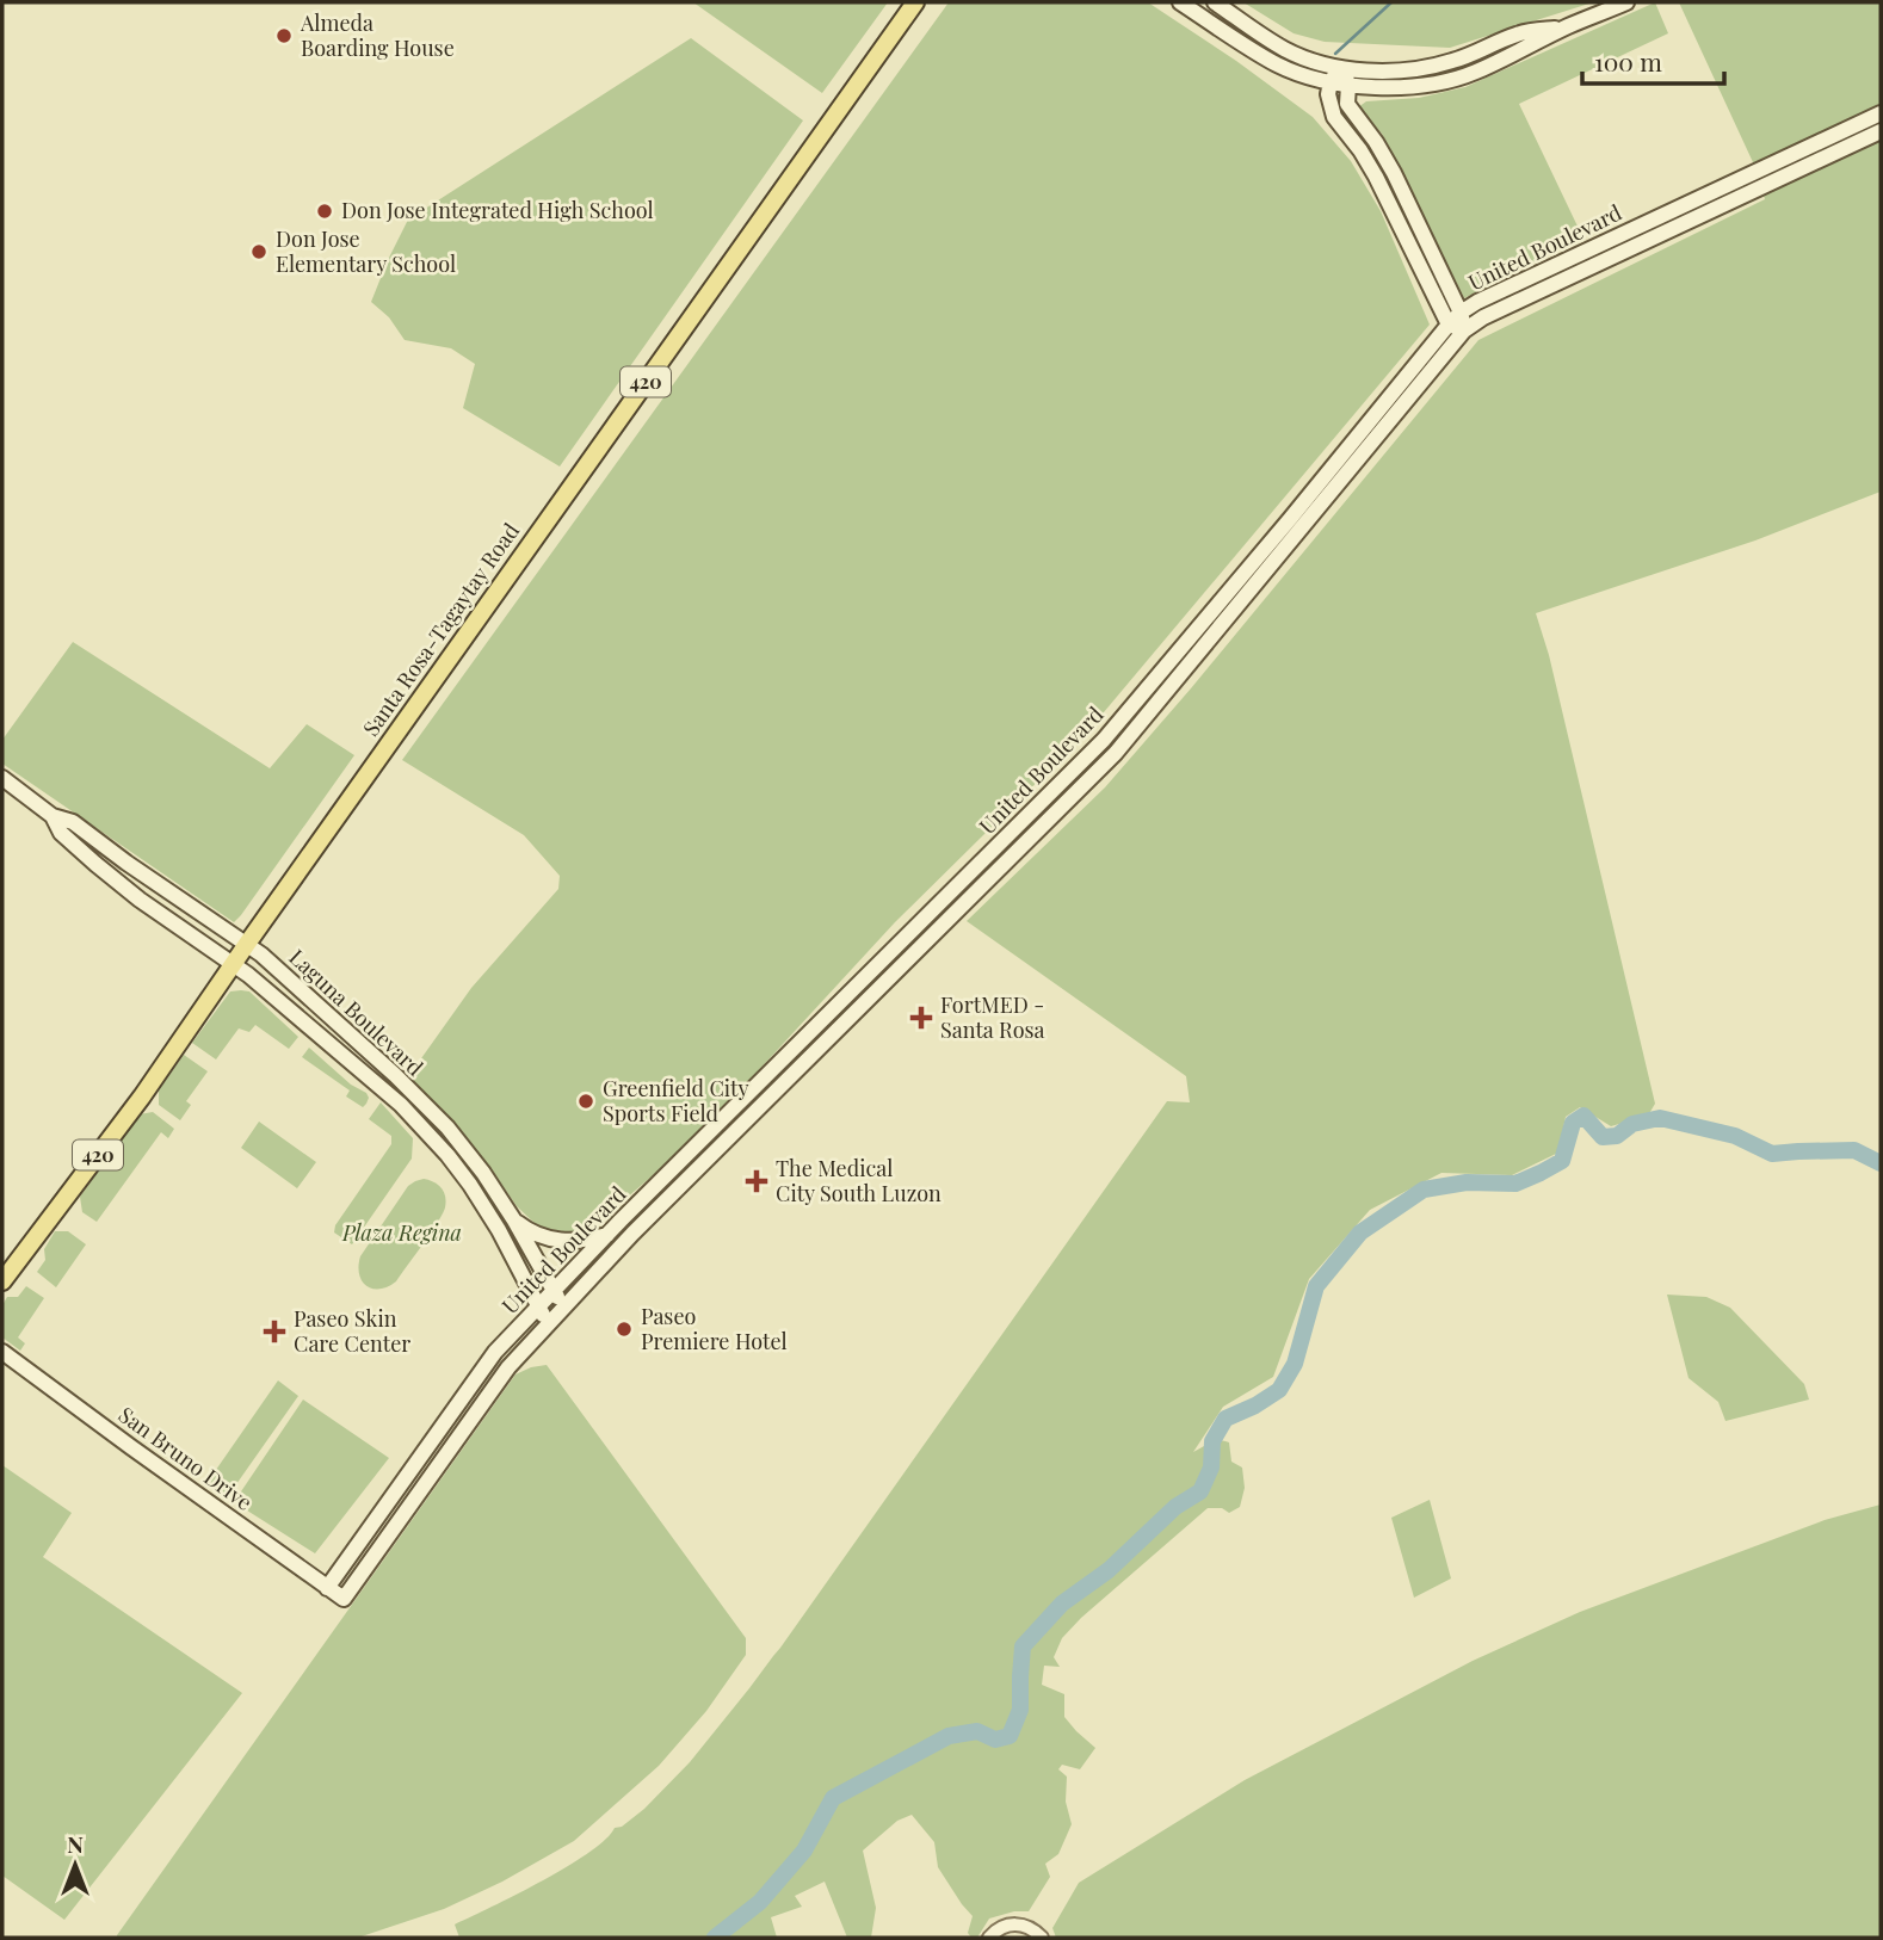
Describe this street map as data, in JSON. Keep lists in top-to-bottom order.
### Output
{
  "streets": {
    "main road": [
      "United Boulevard",
      "420",
      "Santa Rosa-Tagaytay Road",
      "Laguna Boulevard",
      "San Bruno Drive"
    ]
  },
  "crossings": [
    ["United Boulevard", "Laguna Boulevard"],
    ["United Boulevard", "San Bruno Drive"],
    ["Santa Rosa-Tagaytay Road", "Laguna Boulevard"]
  ],
  "parks": ["Plaza Regina"],
  "places": {
    "other": [
      "Almeda Boarding House",
      "Don Jose Integrated High School",
      "Don Jose Elementary School",
      "Greenfield City Sports Field",
      "Paseo Premiere Hotel"
    ],
    "health": ["FortMED - Santa Rosa", "The Medical City South Luzon", "Paseo Skin Care Center"]
  },
  "scale_bar": "100 m",
  "north": "top"
}
